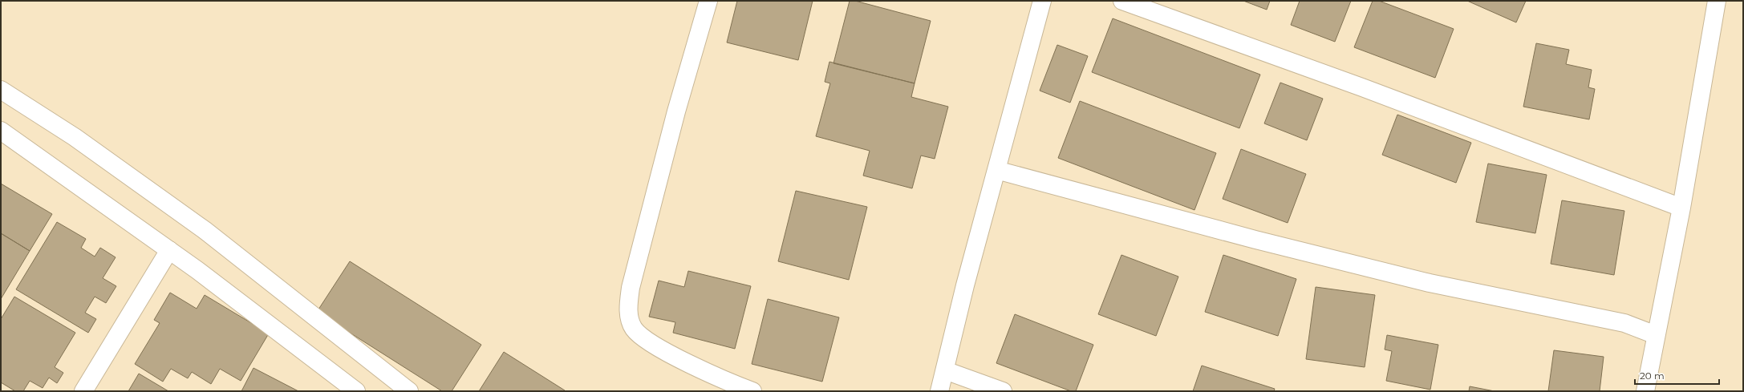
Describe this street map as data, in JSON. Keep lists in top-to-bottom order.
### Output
{
  "scale_bar": "20 m"
}
